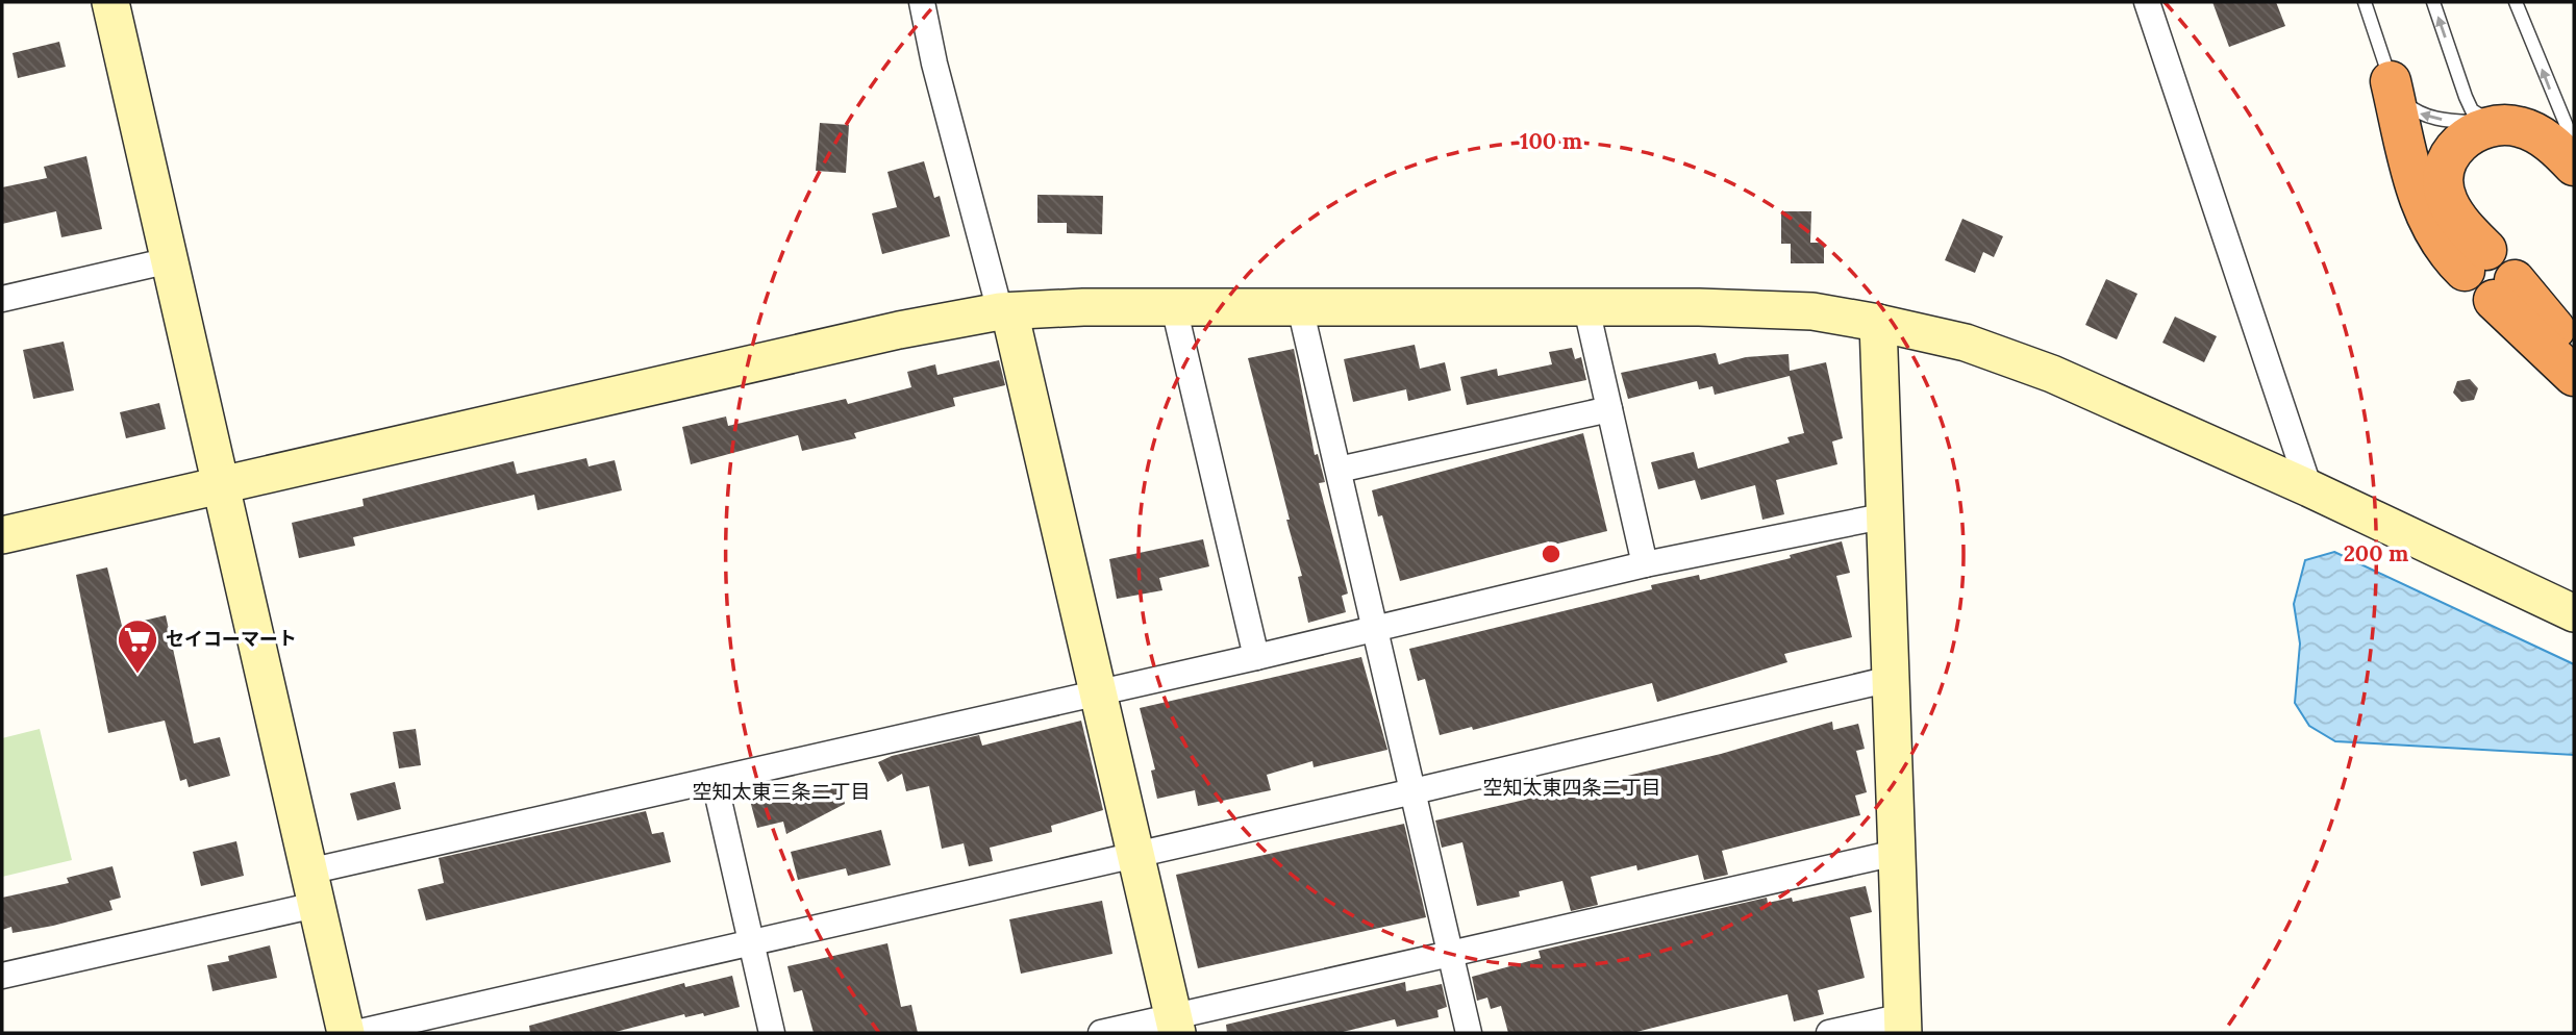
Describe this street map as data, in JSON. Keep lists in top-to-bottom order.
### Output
{
  "districts": ["空知太東四条二丁目", "空知太東三条二丁目"],
  "places": {
    "supermarket": ["セイコーマート"]
  },
  "rings": ["100 m", "200 m"]
}
